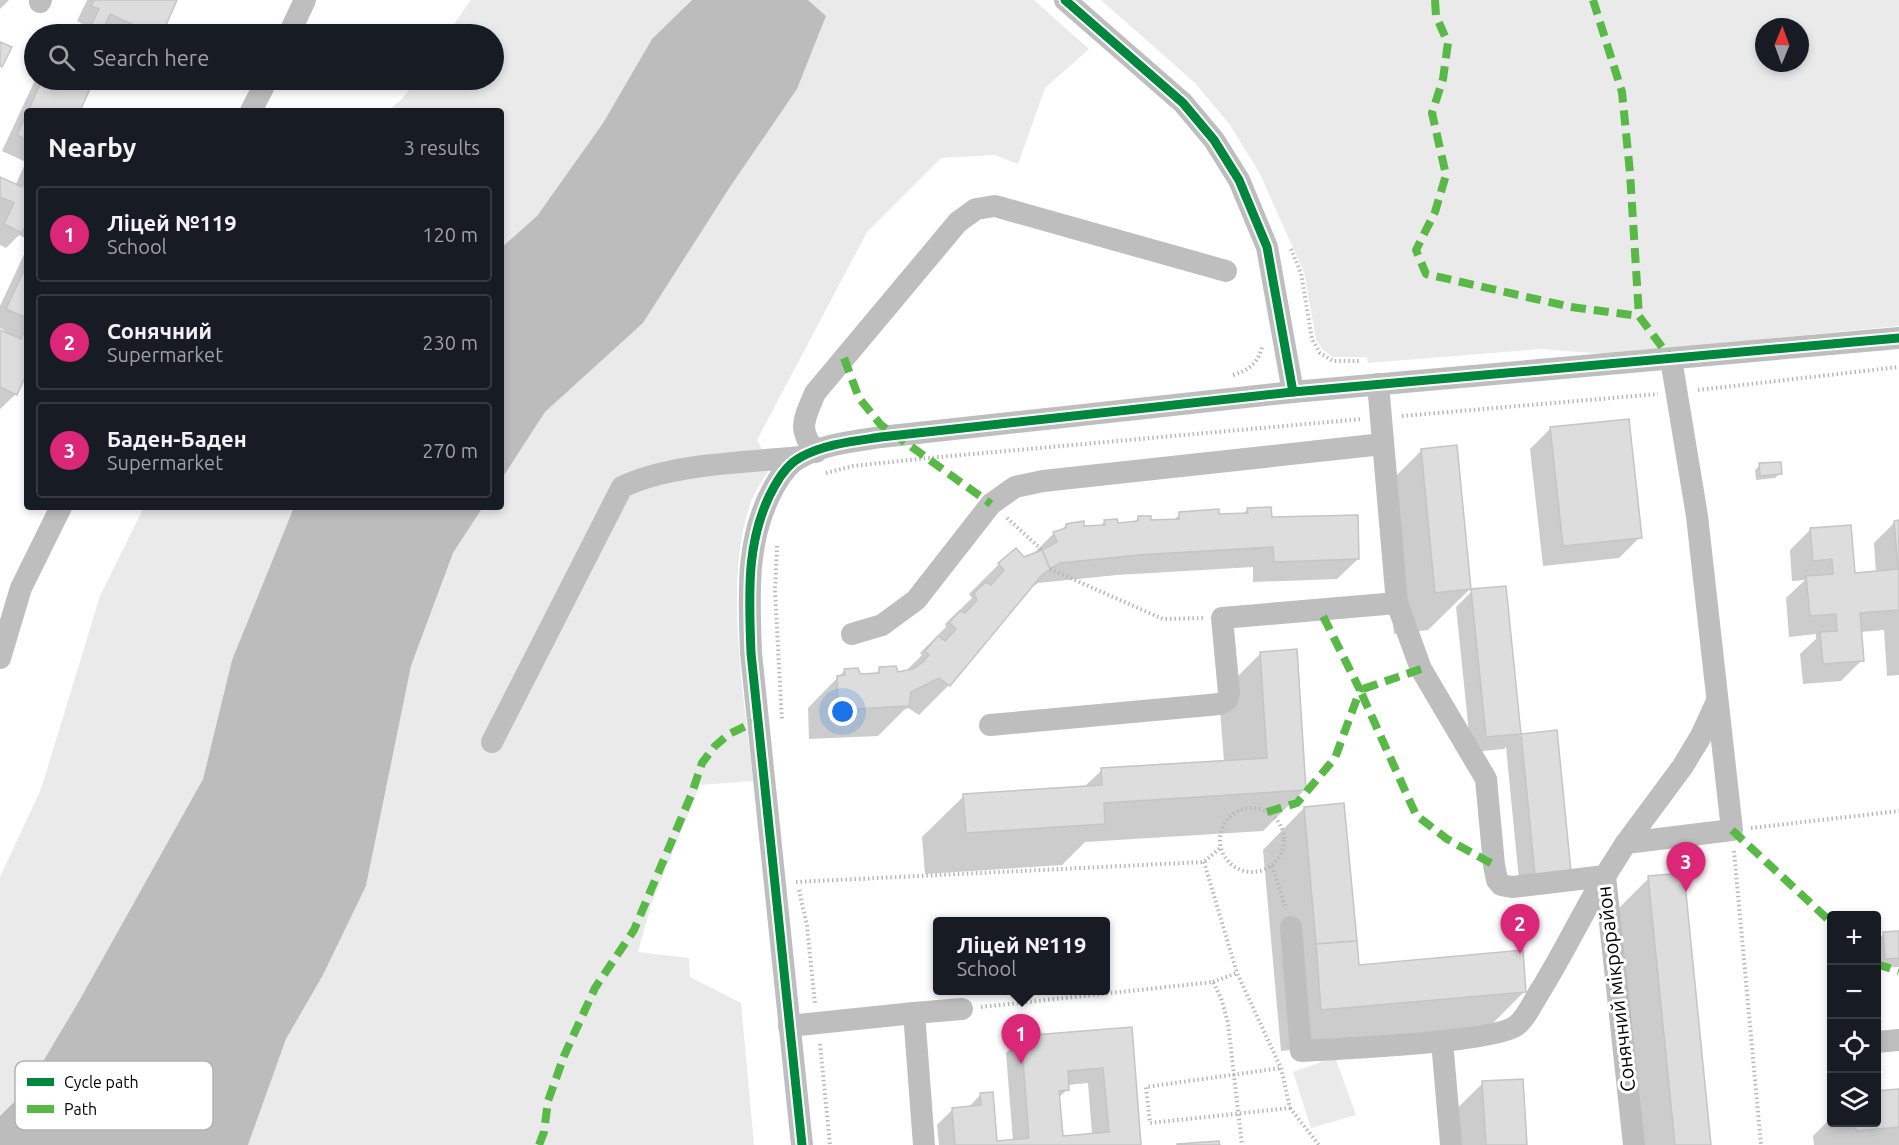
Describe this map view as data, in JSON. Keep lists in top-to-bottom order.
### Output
{
  "streets": {
    "street": ["Сонячний мікрорайон"]
  },
  "legend": ["Cycle path", "Path"],
  "north": "top",
  "page": {
    "search": "Search here",
    "heading": ["Nearby", "3 results"],
    "list": [
      {
        "mark": "1",
        "name": "Ліцей №119",
        "note": "School",
        "value": "120 m"
      },
      {
        "mark": "2",
        "name": "Сонячний",
        "note": "Supermarket",
        "value": "230 m"
      },
      {
        "mark": "3",
        "name": "Баден-Баден",
        "note": "Supermarket",
        "value": "270 m"
      }
    ],
    "pins": ["3", "2", "1"],
    "map_buttons": ["+", "−"],
    "popup": ["Ліцей №119", "School"]
  }
}
